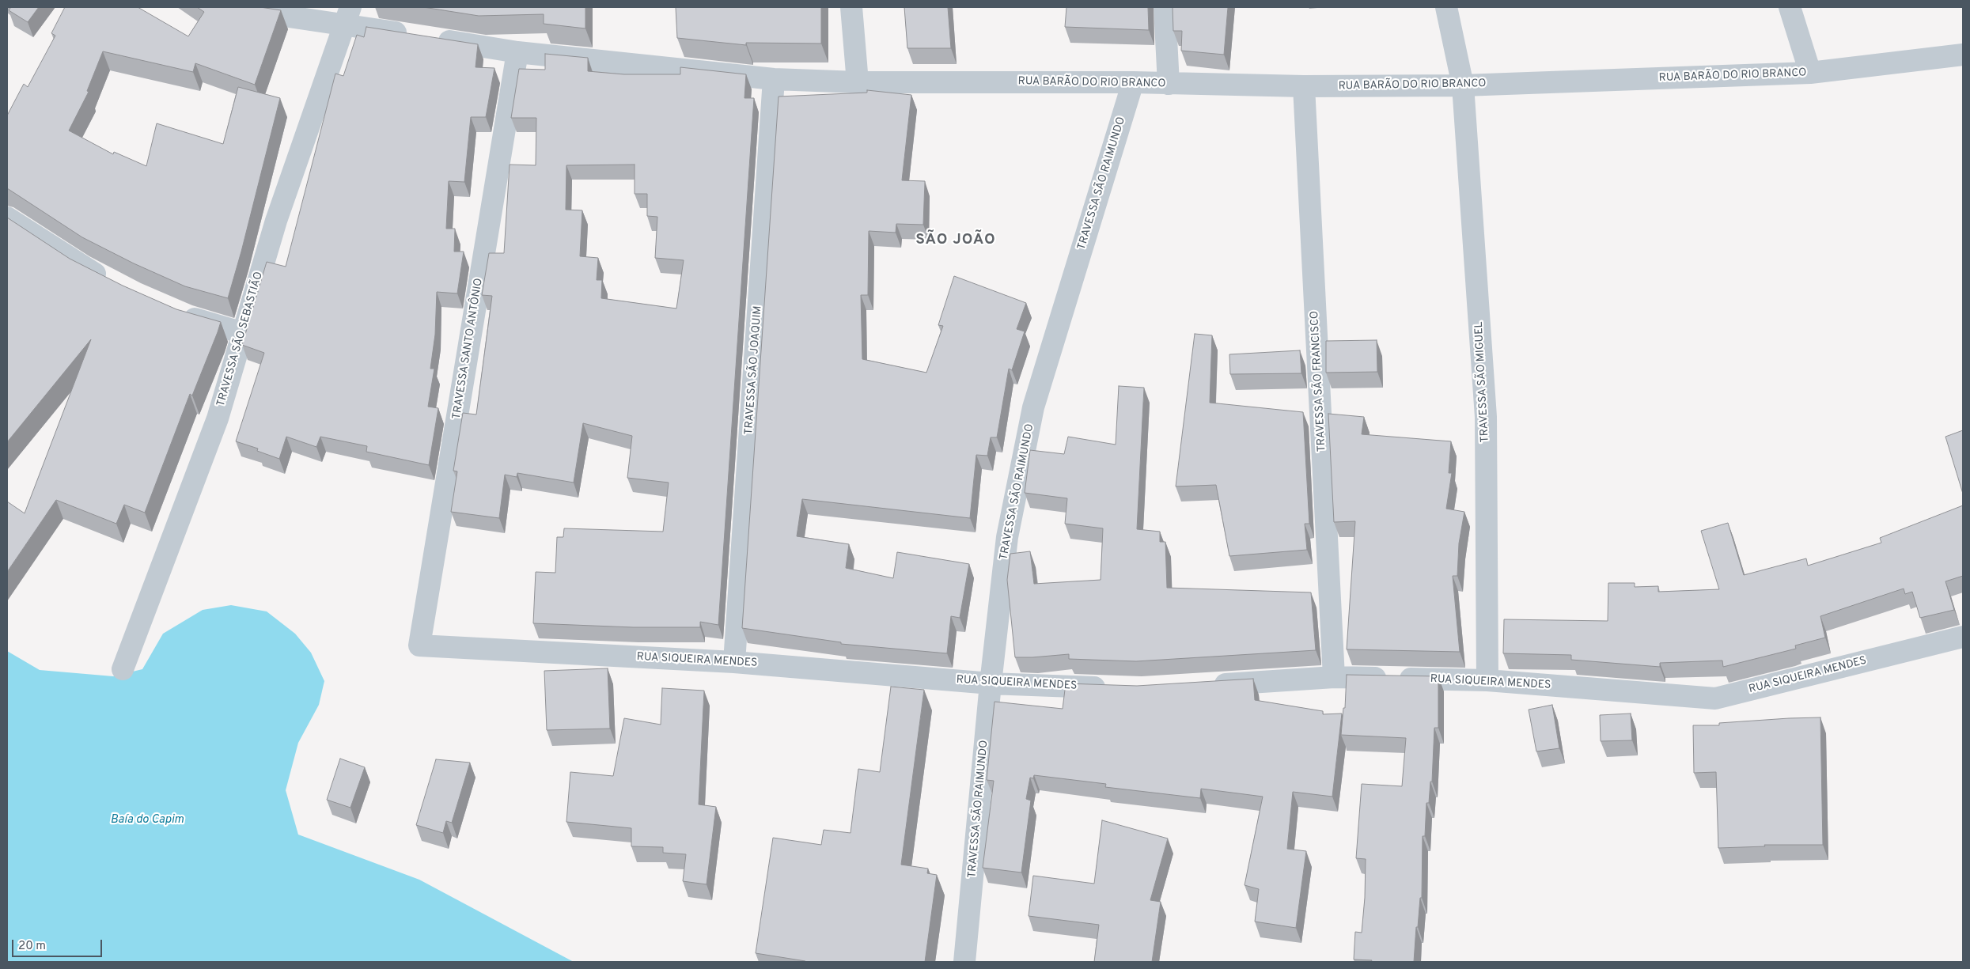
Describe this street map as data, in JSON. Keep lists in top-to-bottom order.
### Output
{
  "streets": {
    "street": [
      "RUA BARÃO DO RIO BRANCO",
      "TRAVESSA SÃO RAIMUNDO",
      "TRAVESSA SÃO SEBASTIÃO",
      "TRAVESSA SANTO ANTÔNIO",
      "TRAVESSA SÃO JOAQUIM",
      "TRAVESSA SÃO FRANCISCO",
      "TRAVESSA SÃO MIGUEL",
      "RUA SIQUEIRA MENDES"
    ]
  },
  "crossings": [
    ["RUA BARÃO DO RIO BRANCO", "TRAVESSA SÃO RAIMUNDO"],
    ["RUA BARÃO DO RIO BRANCO", "TRAVESSA SÃO SEBASTIÃO"],
    ["RUA BARÃO DO RIO BRANCO", "TRAVESSA SANTO ANTÔNIO"],
    ["RUA BARÃO DO RIO BRANCO", "TRAVESSA SÃO JOAQUIM"],
    ["RUA BARÃO DO RIO BRANCO", "TRAVESSA SÃO FRANCISCO"],
    ["RUA BARÃO DO RIO BRANCO", "TRAVESSA SÃO MIGUEL"],
    ["TRAVESSA SÃO RAIMUNDO", "RUA SIQUEIRA MENDES"],
    ["TRAVESSA SANTO ANTÔNIO", "RUA SIQUEIRA MENDES"],
    ["TRAVESSA SÃO JOAQUIM", "RUA SIQUEIRA MENDES"],
    ["TRAVESSA SÃO FRANCISCO", "RUA SIQUEIRA MENDES"],
    ["TRAVESSA SÃO MIGUEL", "RUA SIQUEIRA MENDES"]
  ],
  "districts": ["SÃO JOÃO"],
  "water": ["Baía do Capim"],
  "scale_bar": "20 m"
}
